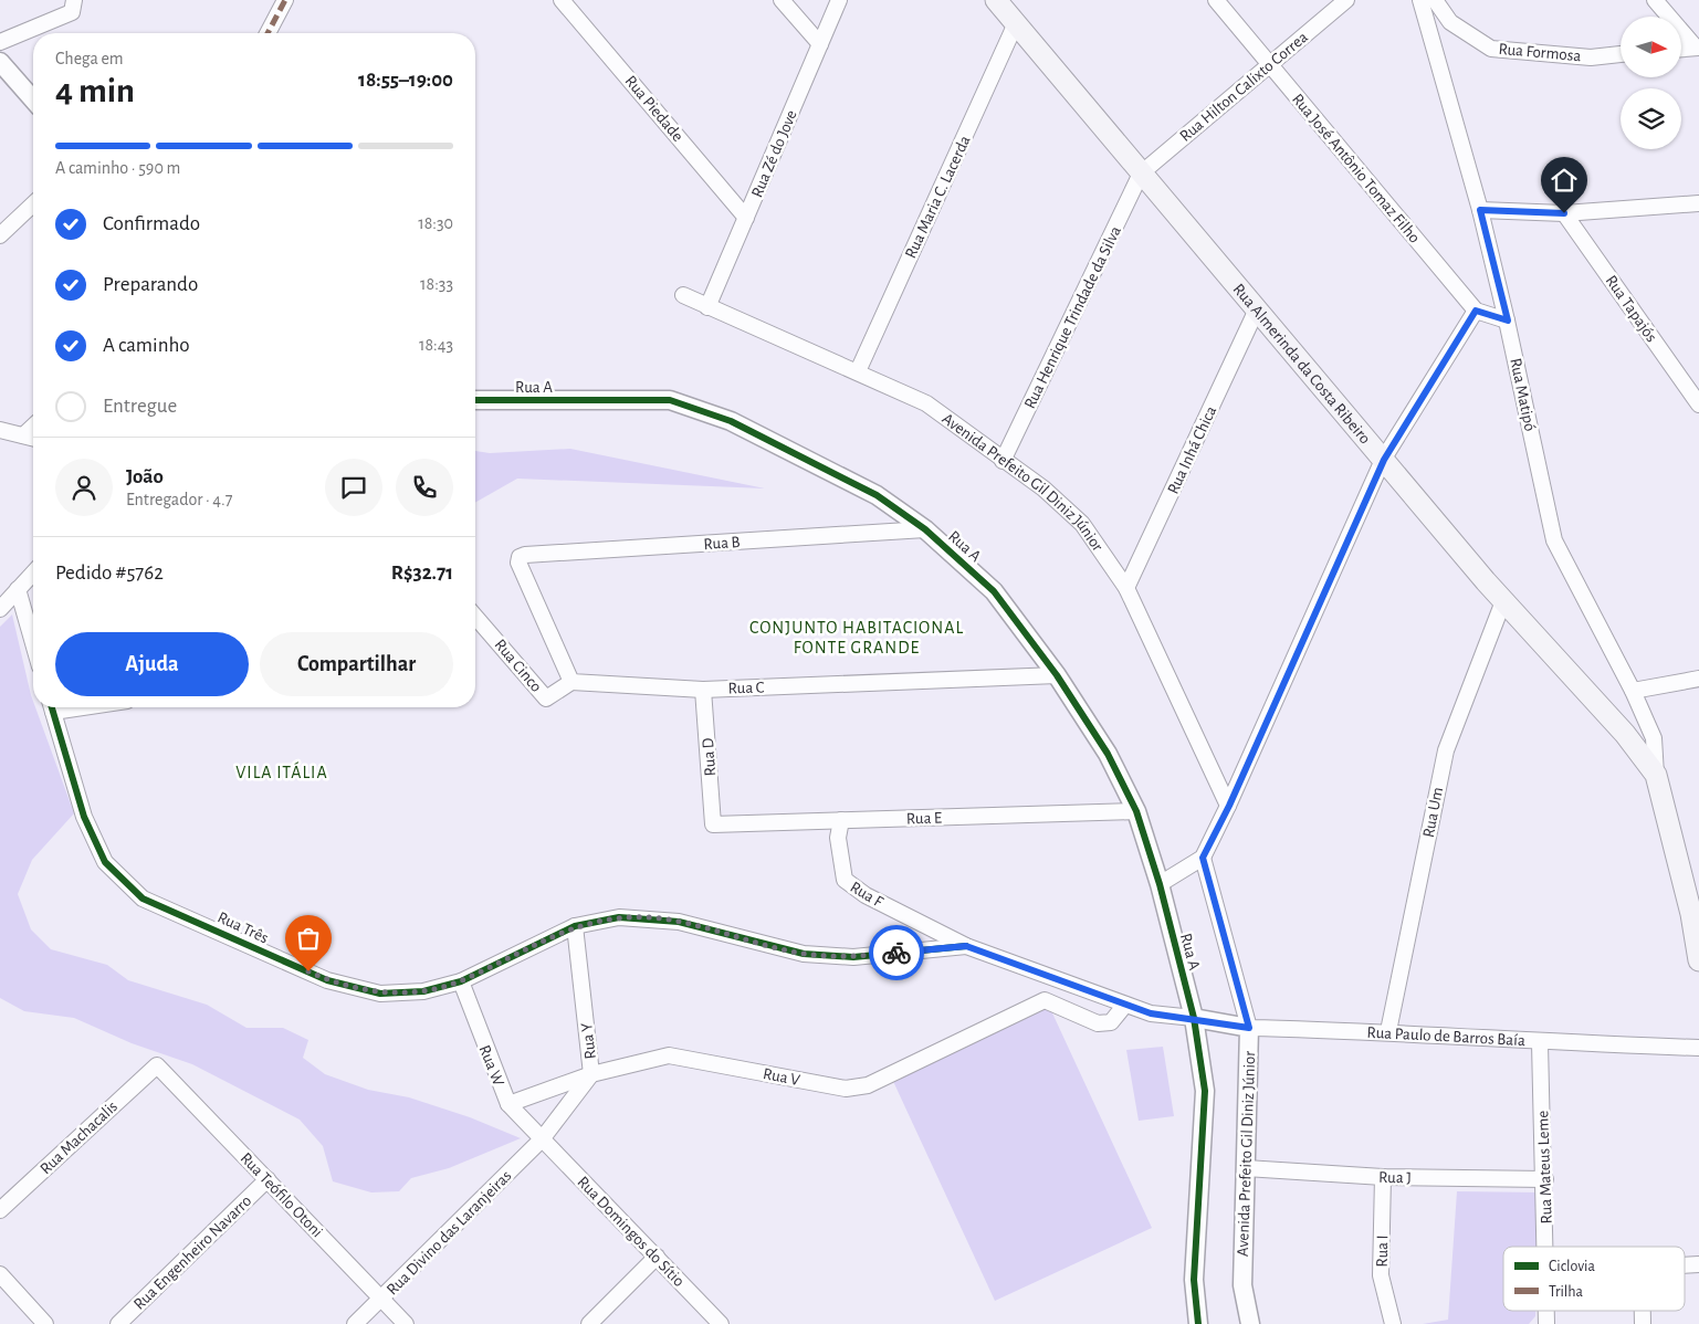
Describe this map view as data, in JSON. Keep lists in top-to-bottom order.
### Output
{
  "streets": {
    "main road": ["Rua Almerinda da Costa Ribeiro"],
    "street": [
      "Rua Formosa",
      "Rua Hilton Calixto Correa",
      "Rua Piedade",
      "Rua Zé do Jove",
      "Rua José Antônio Tomaz Filho",
      "Rua Maria C. Lacerda",
      "Rua Tapajós",
      "Rua Henrique Trindade da Silva",
      "Rua A",
      "Rua Matipó",
      "Rua Inhá Chica",
      "Avenida Prefeito Gil Diniz Júnior",
      "Rua B",
      "Rua Cinco",
      "Rua C",
      "Rua D",
      "Rua Um",
      "Rua E",
      "Rua F",
      "Rua Três",
      "Rua Paulo de Barros Baía",
      "Rua Y",
      "Rua W",
      "Rua V",
      "Rua Machacalis",
      "Rua Mateus Leme",
      "Rua J",
      "Rua Teófilo Otoni",
      "Rua Domingos do Sítio",
      "Rua Divino das Laranjeiras",
      "Rua I",
      "Rua Engenheiro Navarro"
    ]
  },
  "crossings": [
    ["Rua Hilton Calixto Correa", "Rua José Antônio Tomaz Filho"],
    ["Rua Hilton Calixto Correa", "Rua Henrique Trindade da Silva"],
    ["Rua Hilton Calixto Correa", "Rua Almerinda da Costa Ribeiro"],
    ["Rua Piedade", "Rua Zé do Jove"],
    ["Rua Zé do Jove", "Avenida Prefeito Gil Diniz Júnior"],
    ["Rua Maria C. Lacerda", "Rua Almerinda da Costa Ribeiro"],
    ["Rua Maria C. Lacerda", "Avenida Prefeito Gil Diniz Júnior"],
    ["Rua Henrique Trindade da Silva", "Rua Almerinda da Costa Ribeiro"],
    ["Rua Henrique Trindade da Silva", "Avenida Prefeito Gil Diniz Júnior"],
    ["Rua Almerinda da Costa Ribeiro", "Rua Matipó"],
    ["Rua Almerinda da Costa Ribeiro", "Rua Inhá Chica"],
    ["Rua Almerinda da Costa Ribeiro", "Rua Um"],
    ["Rua A", "Rua B"],
    ["Rua A", "Rua C"],
    ["Rua A", "Rua E"],
    ["Rua A", "Rua F"],
    ["Rua A", "Rua Paulo de Barros Baía"],
    ["Rua Inhá Chica", "Avenida Prefeito Gil Diniz Júnior"],
    ["Avenida Prefeito Gil Diniz Júnior", "Rua Paulo de Barros Baía"],
    ["Avenida Prefeito Gil Diniz Júnior", "Rua J"],
    ["Rua B", "Rua Cinco"],
    ["Rua B", "Rua C"],
    ["Rua Cinco", "Rua C"],
    ["Rua C", "Rua D"],
    ["Rua D", "Rua E"],
    ["Rua Um", "Rua Paulo de Barros Baía"],
    ["Rua E", "Rua F"],
    ["Rua F", "Rua Três"],
    ["Rua F", "Rua Paulo de Barros Baía"],
    ["Rua F", "Rua V"],
    ["Rua Três", "Rua Y"],
    ["Rua Três", "Rua W"],
    ["Rua Paulo de Barros Baía", "Rua Mateus Leme"],
    ["Rua Y", "Rua W"],
    ["Rua Y", "Rua V"],
    ["Rua Y", "Rua Domingos do Sítio"],
    ["Rua Y", "Rua Divino das Laranjeiras"],
    ["Rua W", "Rua V"],
    ["Rua W", "Rua Domingos do Sítio"],
    ["Rua W", "Rua Divino das Laranjeiras"],
    ["Rua Machacalis", "Rua Teófilo Otoni"],
    ["Rua Mateus Leme", "Rua J"],
    ["Rua J", "Rua I"],
    ["Rua Teófilo Otoni", "Rua Divino das Laranjeiras"],
    ["Rua Teófilo Otoni", "Rua Engenheiro Navarro"],
    ["Rua Domingos do Sítio", "Rua Divino das Laranjeiras"]
  ],
  "districts": ["CONJUNTO HABITACIONAL FONTE GRANDE", "VILA ITÁLIA"],
  "legend": ["Ciclovia", "Trilha"],
  "north": "right",
  "page": {
    "heading": ["4 min", "Chega em", "18:55–19:00"],
    "panel": [
      "João",
      "Entregador · 4.7",
      "Pedido #5762",
      "R$32.71"
    ],
    "bar": "A caminho · 590 m",
    "list": [
      ["Confirmado", "18:30"],
      ["Preparando", "18:33"],
      ["A caminho", "18:43"],
      "Entregue"
    ],
    "buttons": ["Ajuda", "Compartilhar"]
  }
}
